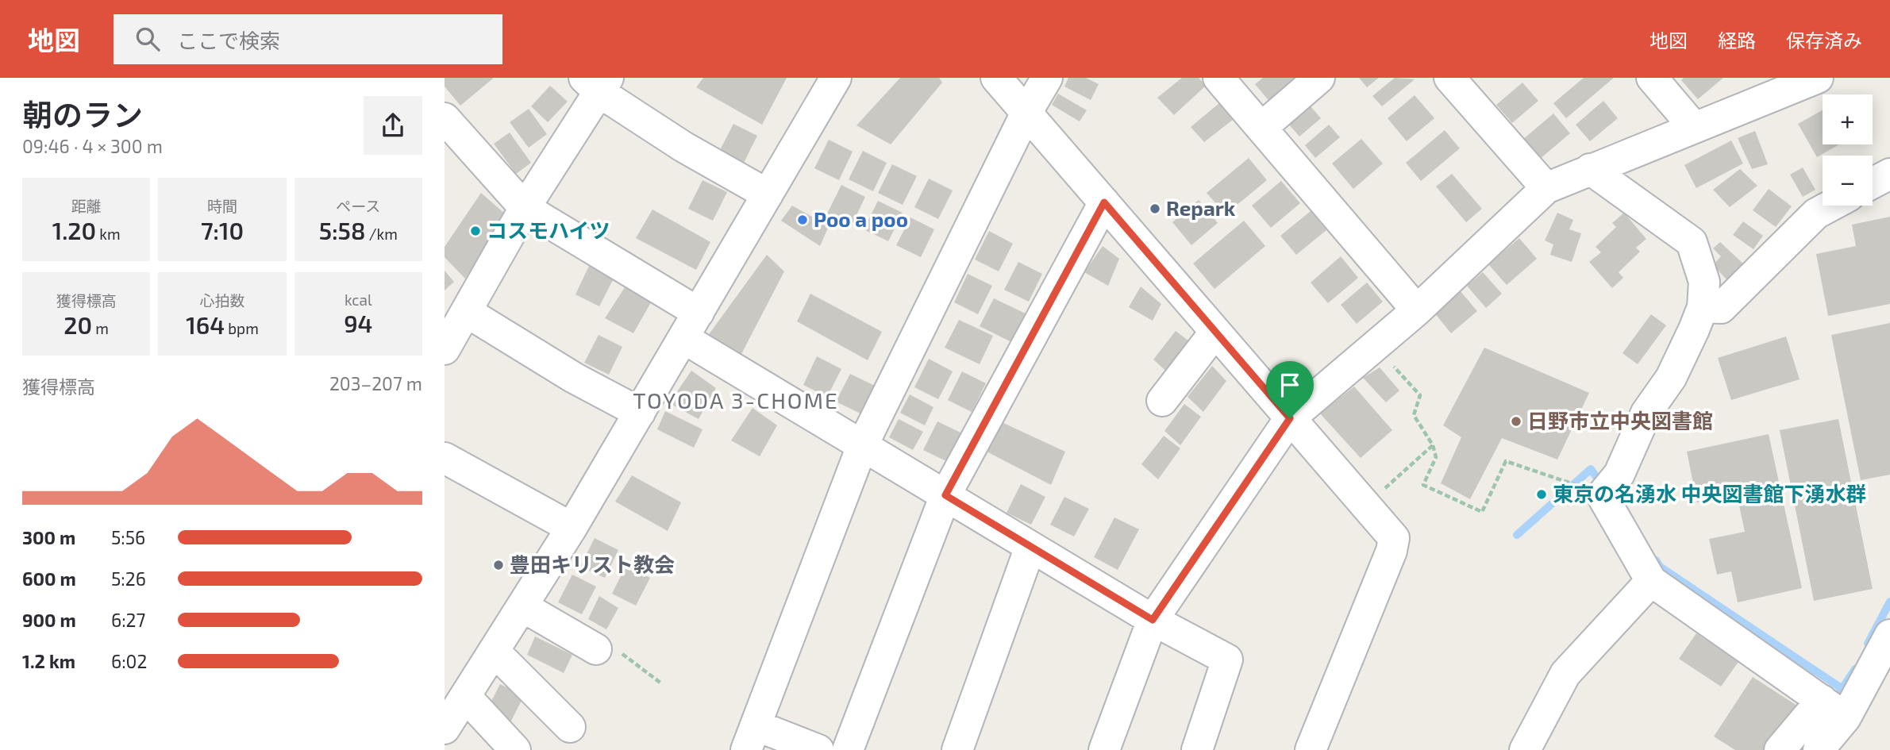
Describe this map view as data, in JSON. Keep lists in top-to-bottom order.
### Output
{
  "districts": ["TOYODA 3-CHOME"],
  "places": [
    "Repark",
    "Poo a poo",
    "コスモハイツ",
    "日野市立中央図書館",
    "東京の名湧水 中央図書館下湧水群",
    "豊田キリスト教会"
  ],
  "page": {
    "header": "地図",
    "search": "ここで検索",
    "nav": ["地図", "経路", "保存済み"],
    "heading": ["朝のラン", "09:46 · 4 × 300 m"],
    "map_buttons": ["+", "−"],
    "stats": [
      ["距離", "1.20 km"],
      ["時間", "7:10"],
      ["ペース", "5:58 /km"],
      ["獲得標高", "20 m"],
      ["心拍数", "164 bpm"],
      ["kcal", "94"]
    ],
    "chart": ["獲得標高", "203–207 m"],
    "list": [
      {
        "name": "300 m",
        "note": "5:56"
      },
      {
        "name": "600 m",
        "note": "5:26"
      },
      {
        "name": "900 m",
        "note": "6:27"
      },
      {
        "name": "1.2 km",
        "note": "6:02"
      }
    ]
  }
}
